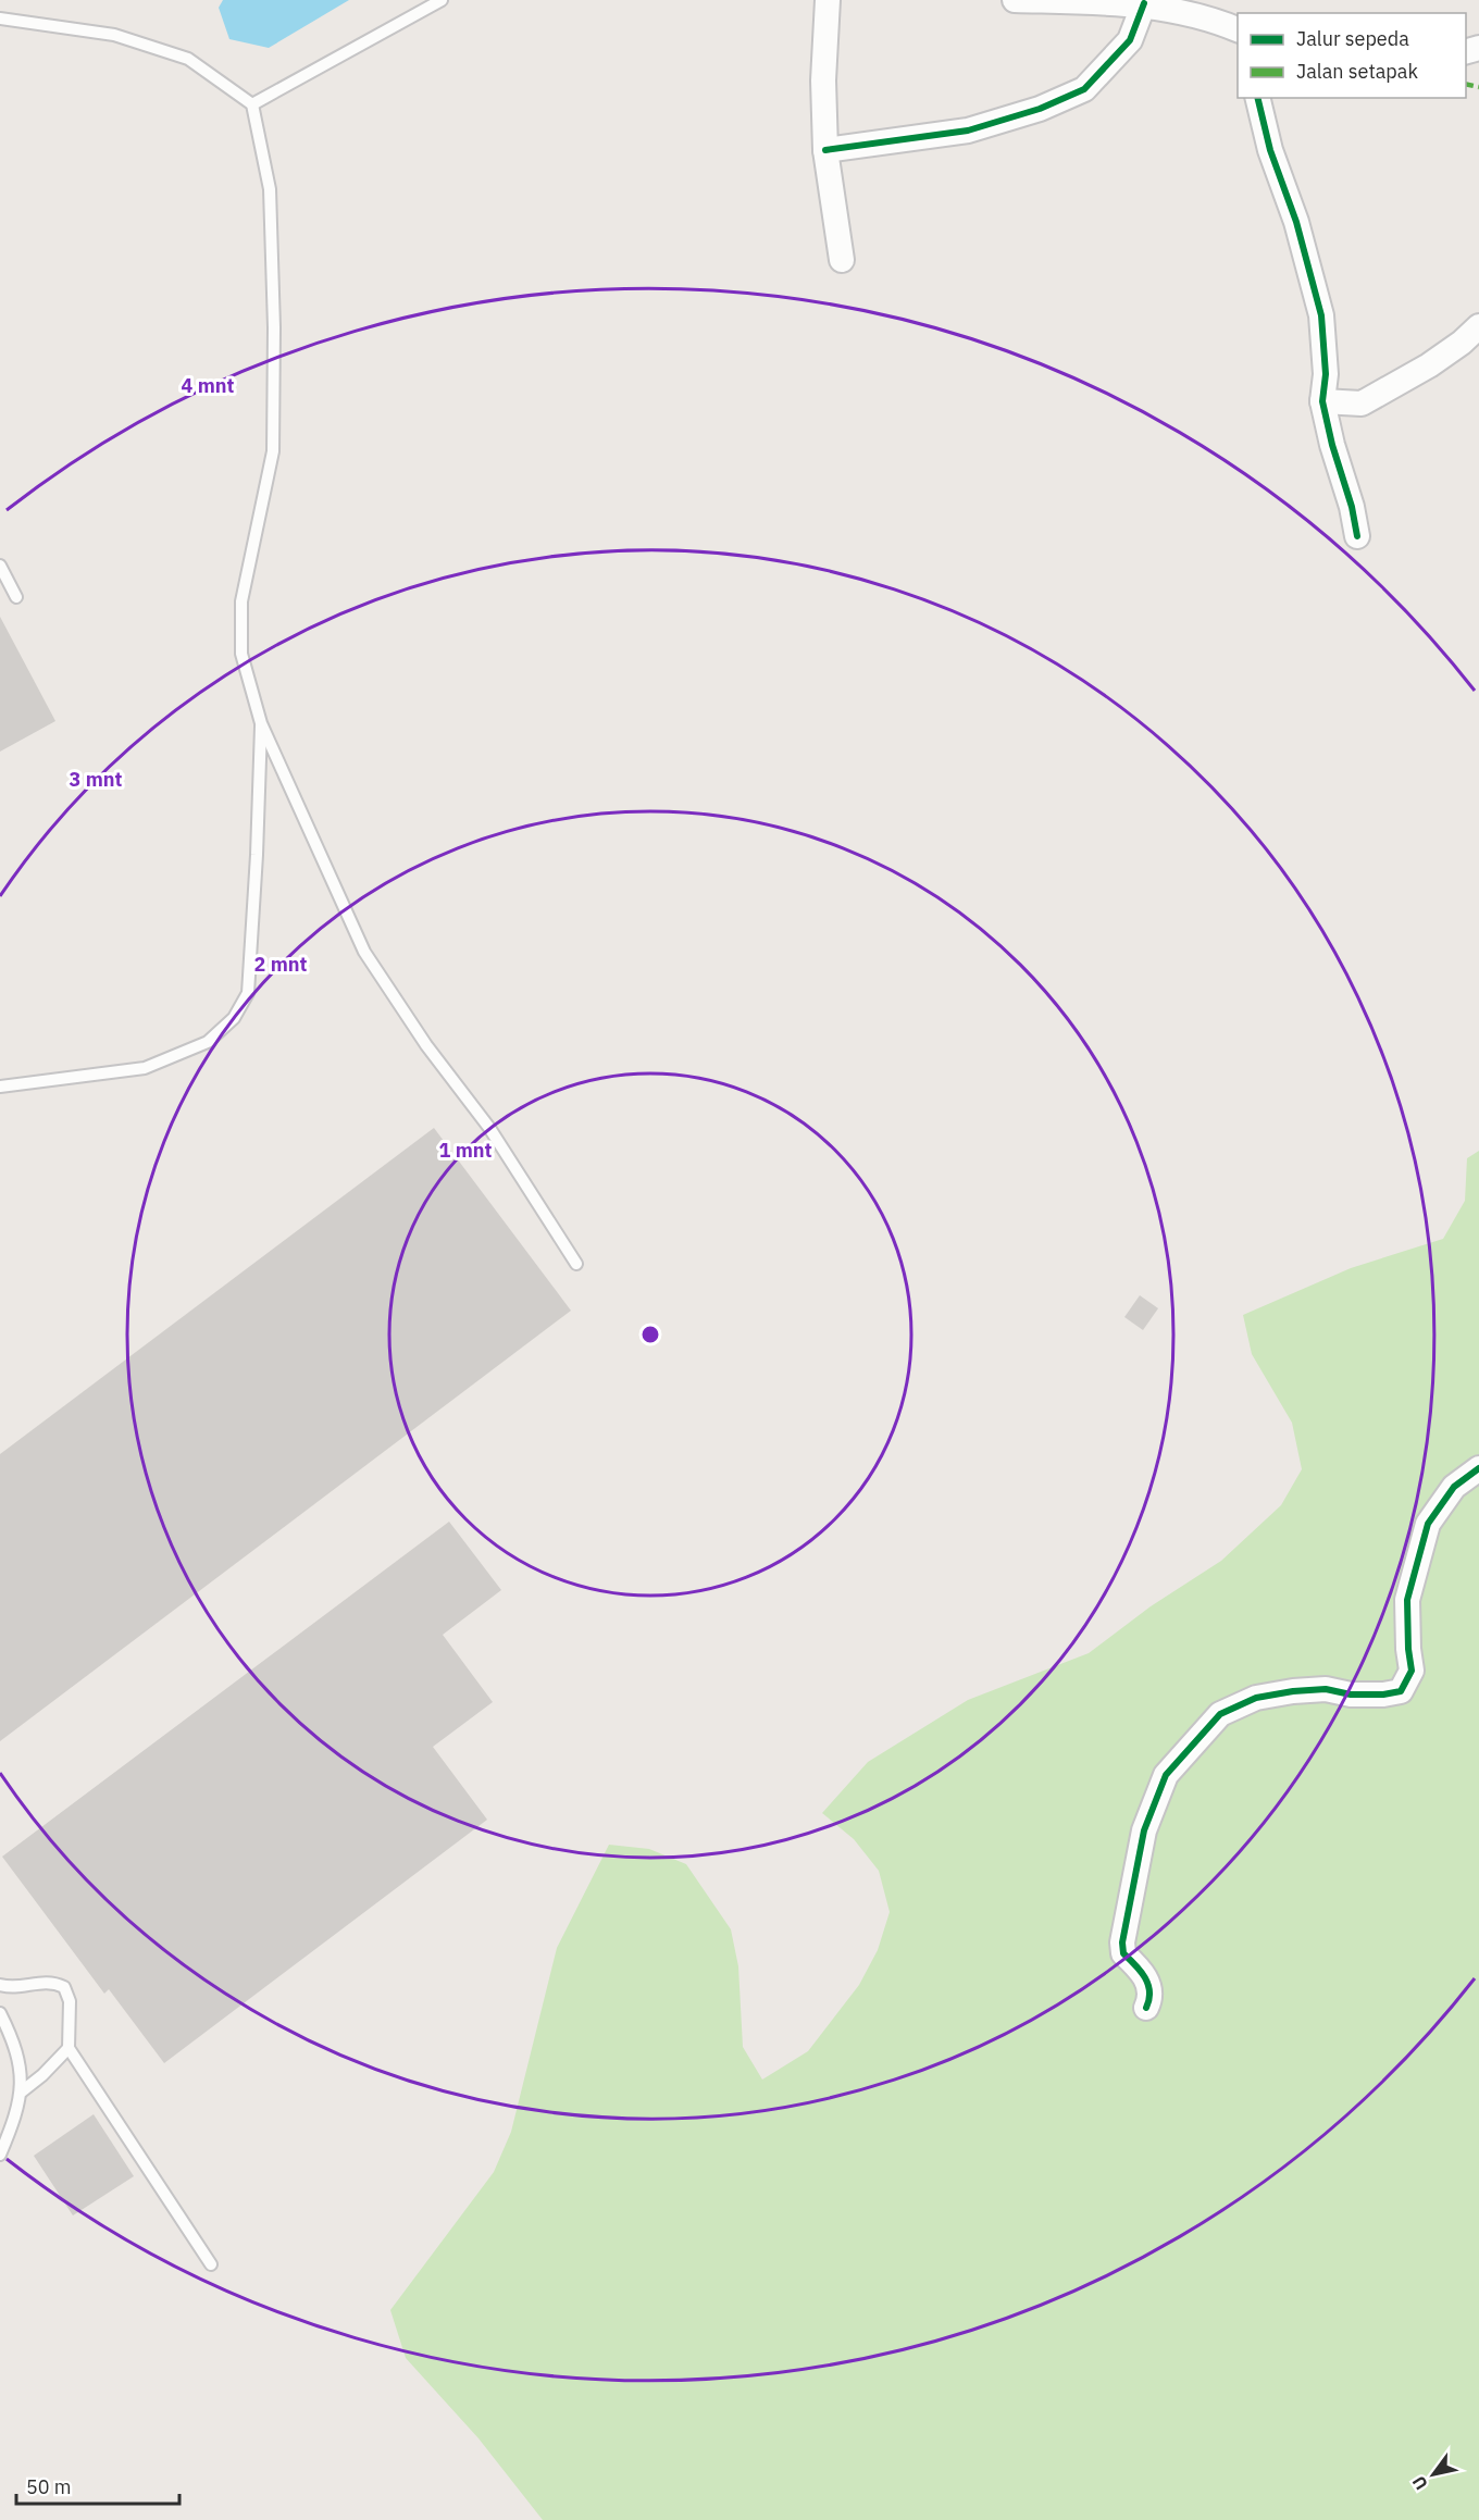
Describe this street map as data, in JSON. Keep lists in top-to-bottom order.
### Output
{
  "legend": ["Jalur sepeda", "Jalan setapak"],
  "scale_bar": "50 m",
  "north": "bottom left",
  "rings": [
    "4 mnt",
    "3 mnt",
    "2 mnt",
    "1 mnt"
  ]
}
